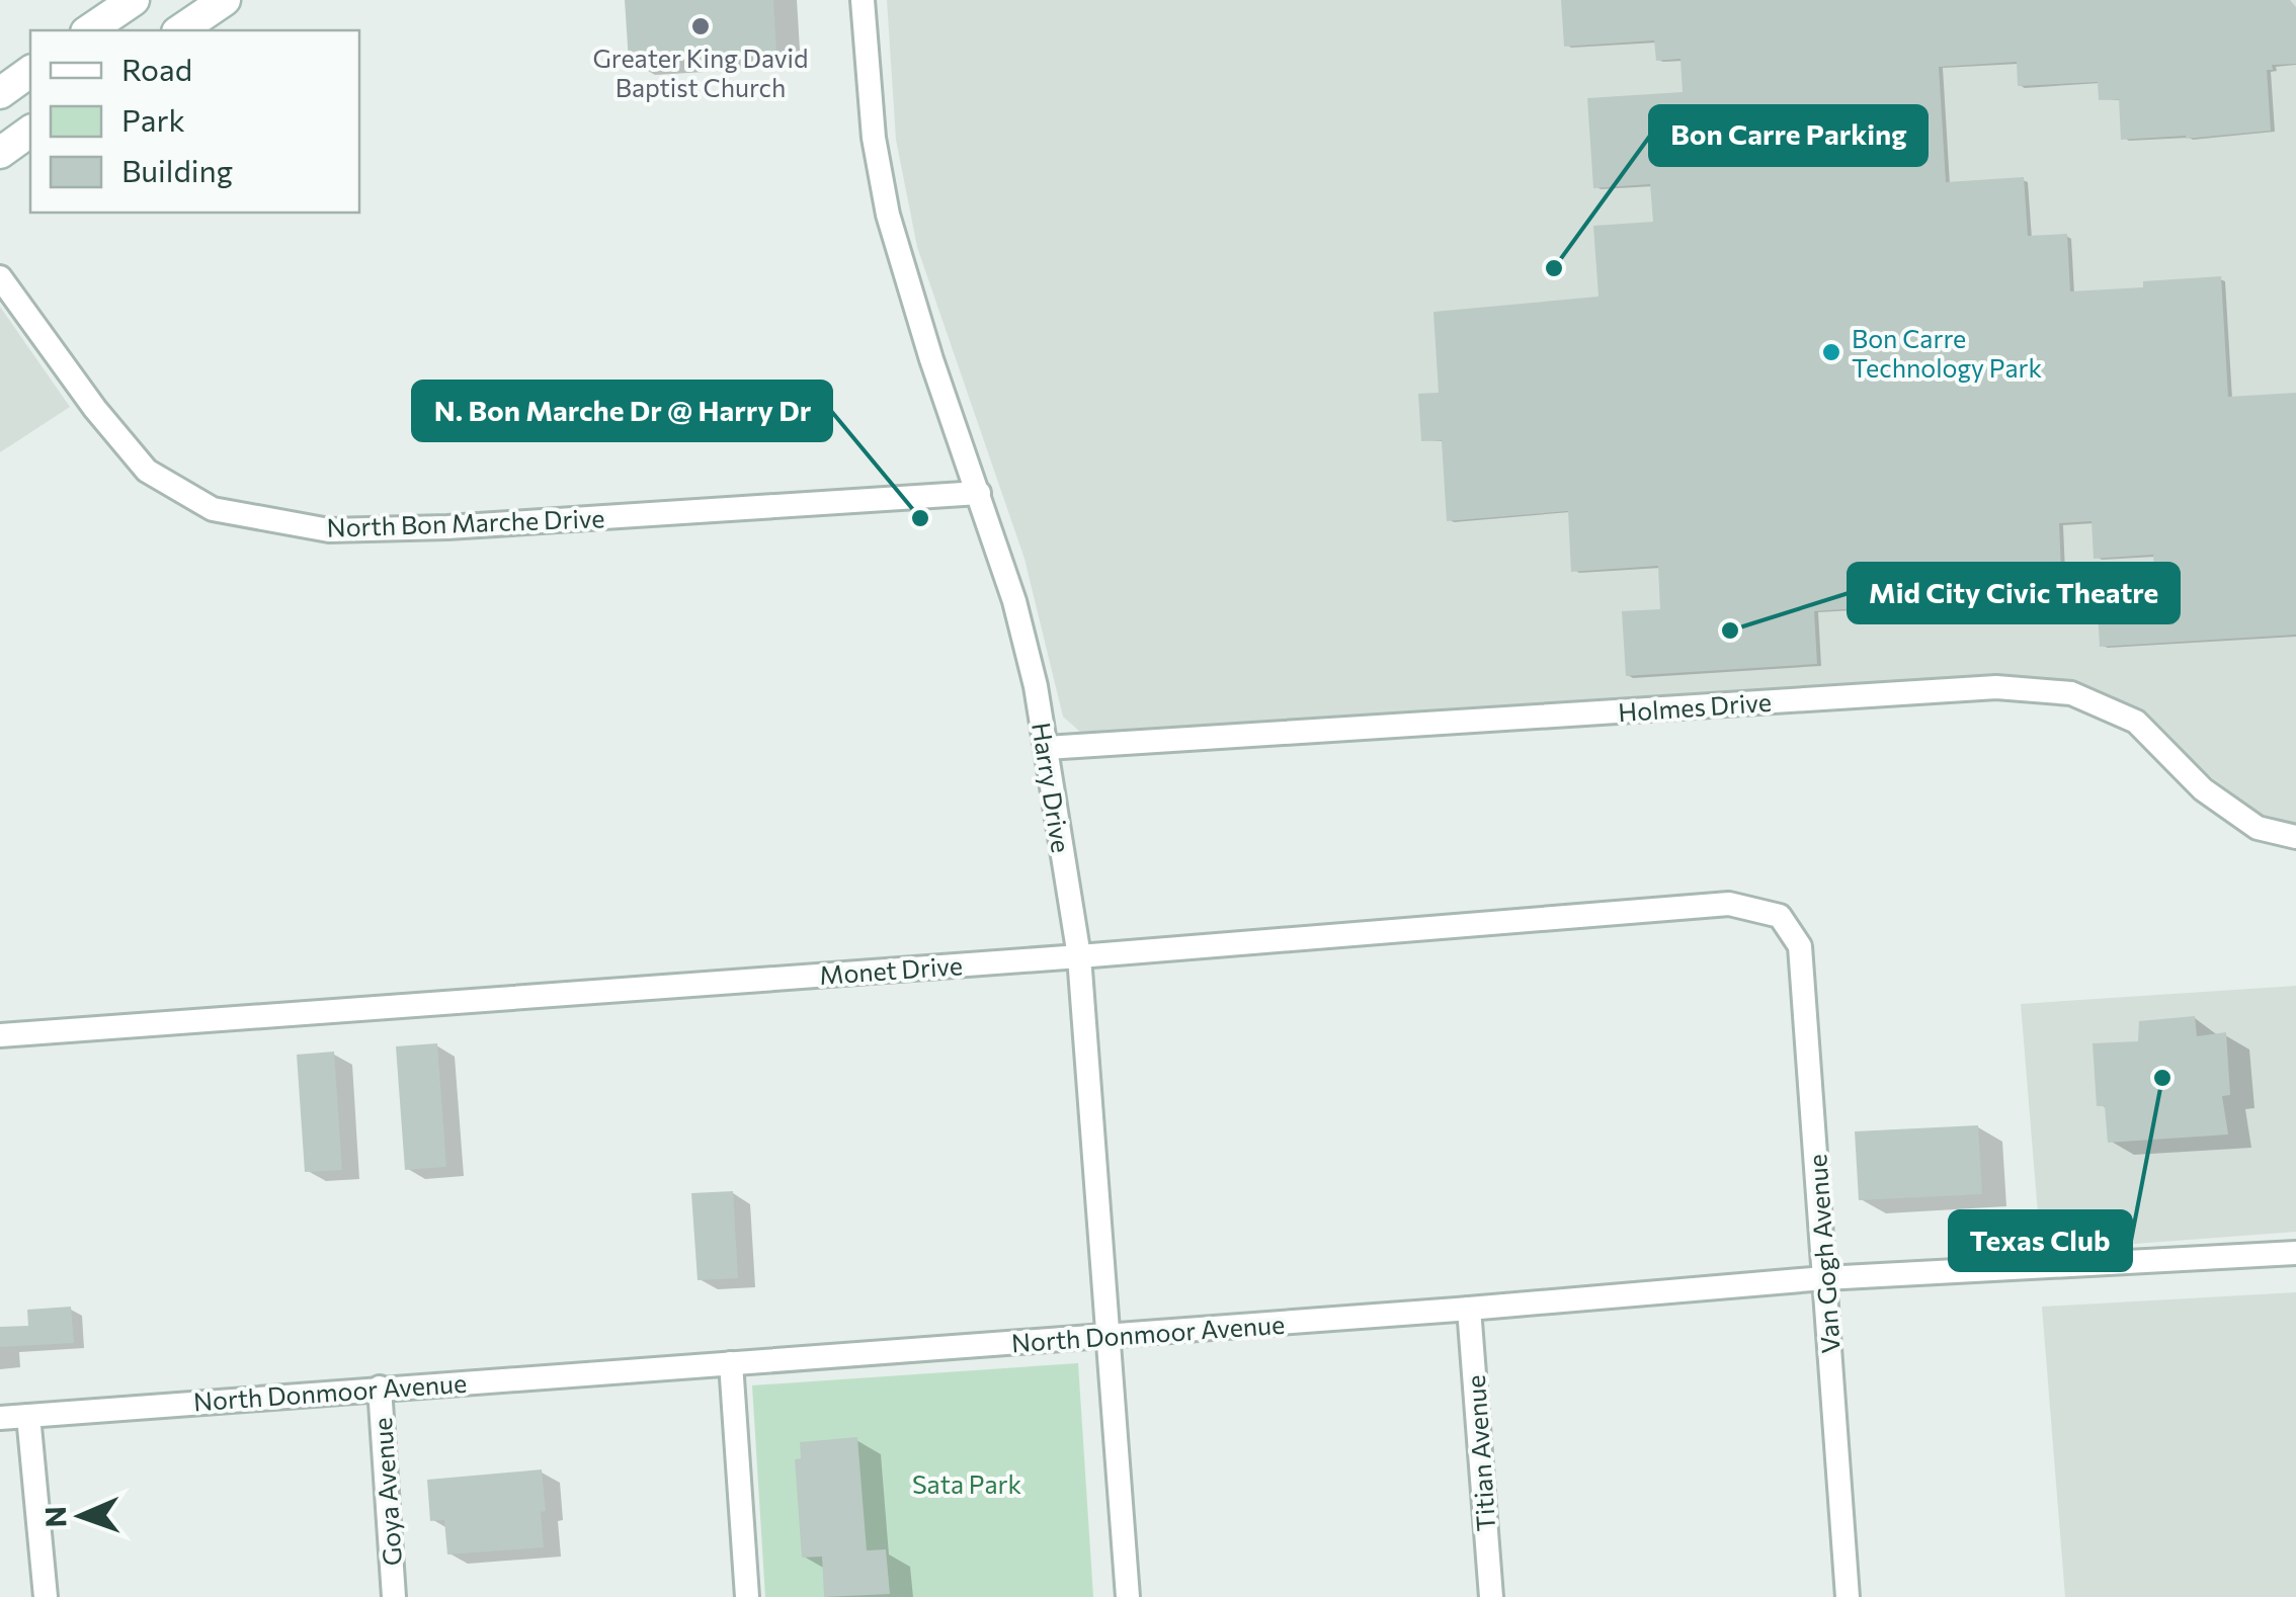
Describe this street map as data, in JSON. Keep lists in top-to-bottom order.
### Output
{
  "streets": {
    "street": [
      "North Bon Marche Drive",
      "Holmes Drive",
      "Harry Drive",
      "Monet Drive",
      "Van Gogh Avenue",
      "North Donmoor Avenue",
      "Titian Avenue",
      "Goya Avenue"
    ]
  },
  "crossings": [
    ["North Bon Marche Drive", "Harry Drive"],
    ["Holmes Drive", "Harry Drive"],
    ["Harry Drive", "Monet Drive"],
    ["Harry Drive", "North Donmoor Avenue"],
    ["Monet Drive", "Van Gogh Avenue"],
    ["Van Gogh Avenue", "North Donmoor Avenue"],
    ["North Donmoor Avenue", "Titian Avenue"],
    ["North Donmoor Avenue", "Goya Avenue"]
  ],
  "parks": ["Sata Park"],
  "places": [
    "Greater King David Baptist Church",
    "Bon Carre Parking",
    "Bon Carre Technology Park",
    "N. Bon Marche Dr @ Harry Dr",
    "Mid City Civic Theatre",
    "Texas Club"
  ],
  "legend": ["Road", "Park", "Building"],
  "north": "left"
}
